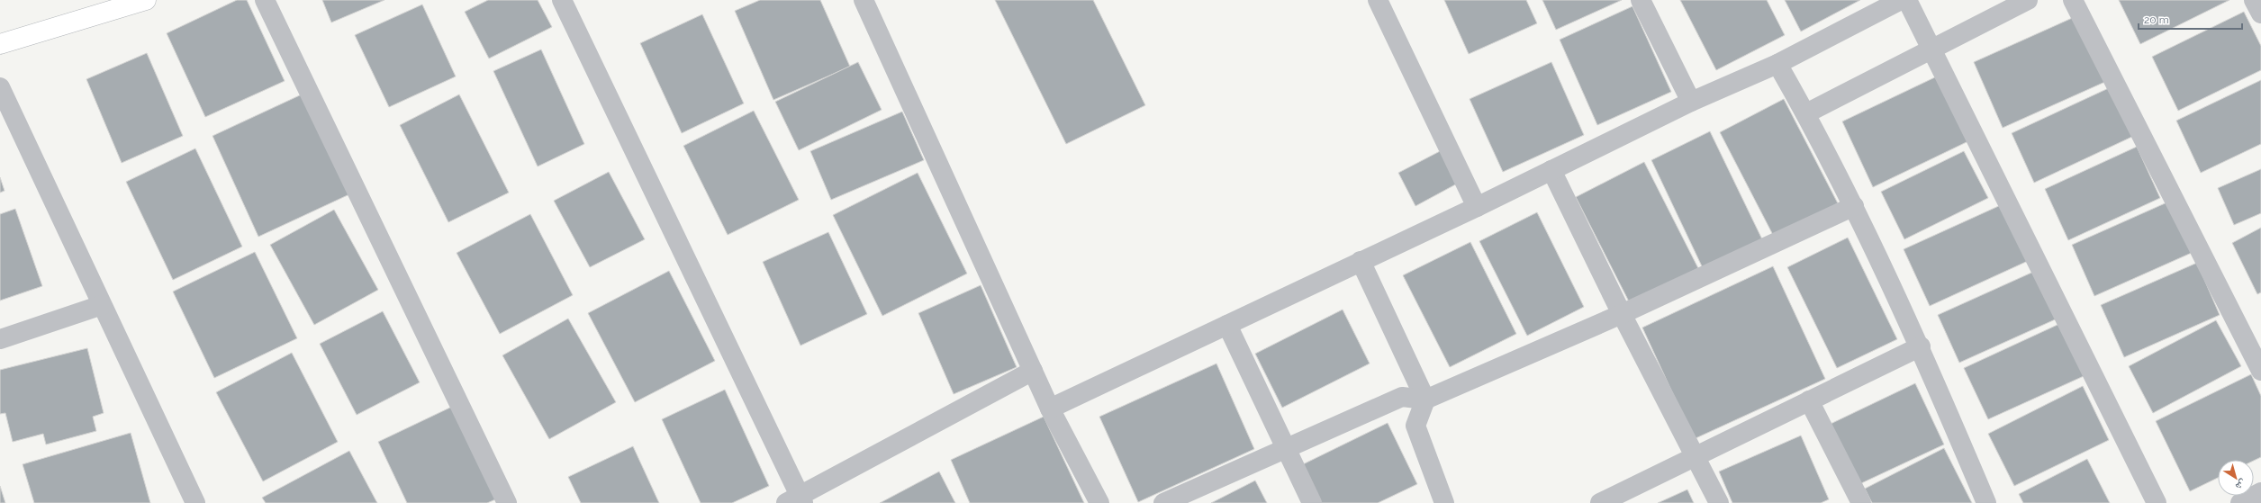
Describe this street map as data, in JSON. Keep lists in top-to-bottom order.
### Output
{
  "scale_bar": "20 m",
  "north": "bottom right"
}
